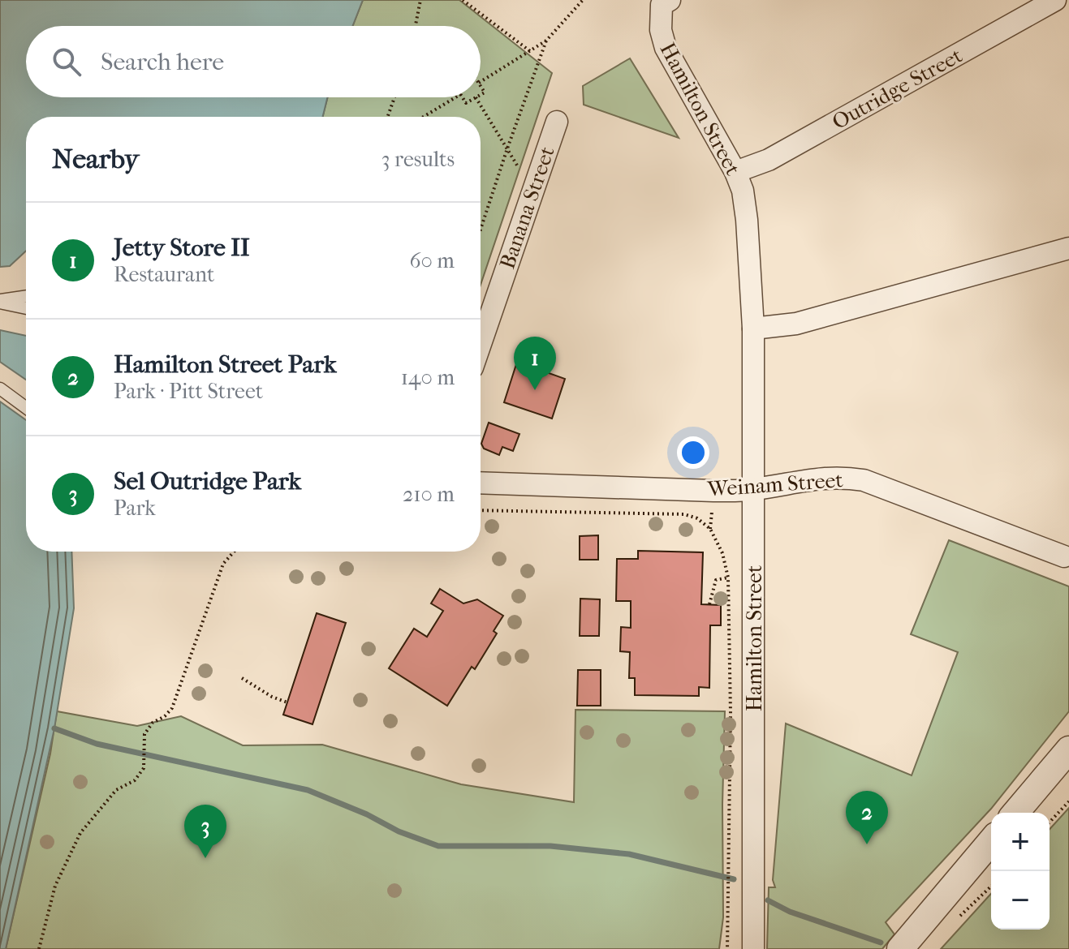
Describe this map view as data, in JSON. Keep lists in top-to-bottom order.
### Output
{
  "streets": {
    "street": [
      "Outridge Street",
      "Hamilton Street",
      "Banana Street",
      "Weinam Street"
    ]
  },
  "crossings": [
    ["Outridge Street", "Hamilton Street"],
    ["Hamilton Street", "Weinam Street"]
  ],
  "page": {
    "search": "Search here",
    "heading": ["Nearby", "3 results"],
    "list": [
      {
        "mark": "1",
        "name": "Jetty Store II",
        "note": "Restaurant",
        "value": "60 m"
      },
      {
        "mark": "2",
        "name": "Hamilton Street Park",
        "note": "Park · Pitt Street",
        "value": "140 m"
      },
      {
        "mark": "3",
        "name": "Sel Outridge Park",
        "note": "Park",
        "value": "210 m"
      }
    ],
    "pins": ["1", "2", "3"],
    "map_buttons": ["+", "−"]
  }
}
